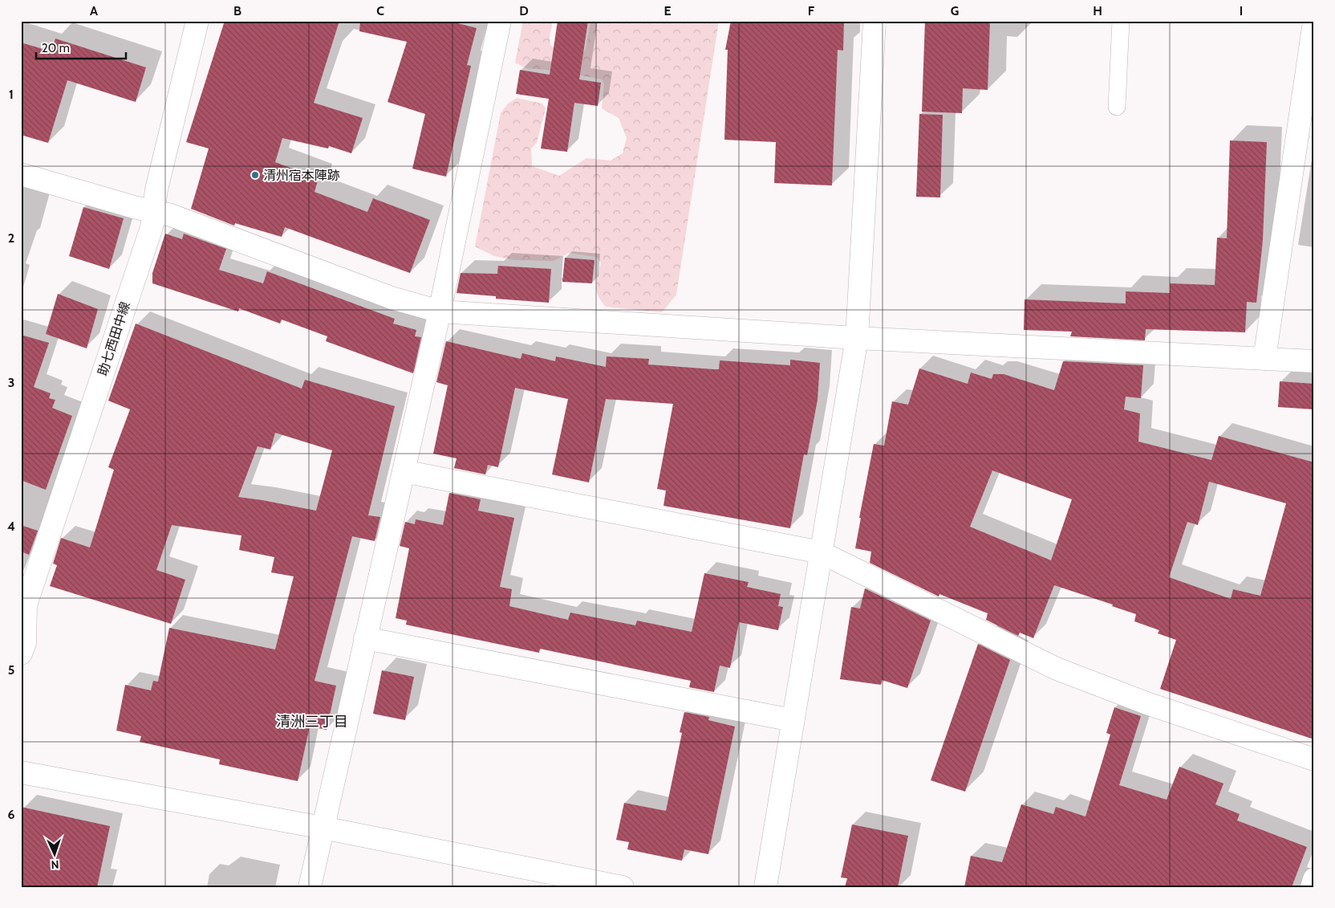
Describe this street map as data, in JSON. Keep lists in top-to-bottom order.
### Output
{
  "streets": {
    "street": ["助七西田中線"]
  },
  "districts": ["清洲三丁目"],
  "places": ["清州宿本陣跡"],
  "scale_bar": "20 m",
  "north": "bottom",
  "grid": {
    "columns": [
      "A",
      "B",
      "C",
      "D",
      "E",
      "F",
      "G",
      "H",
      "I"
    ],
    "rows": [
      "1",
      "2",
      "3",
      "4",
      "5",
      "6"
    ]
  }
}
